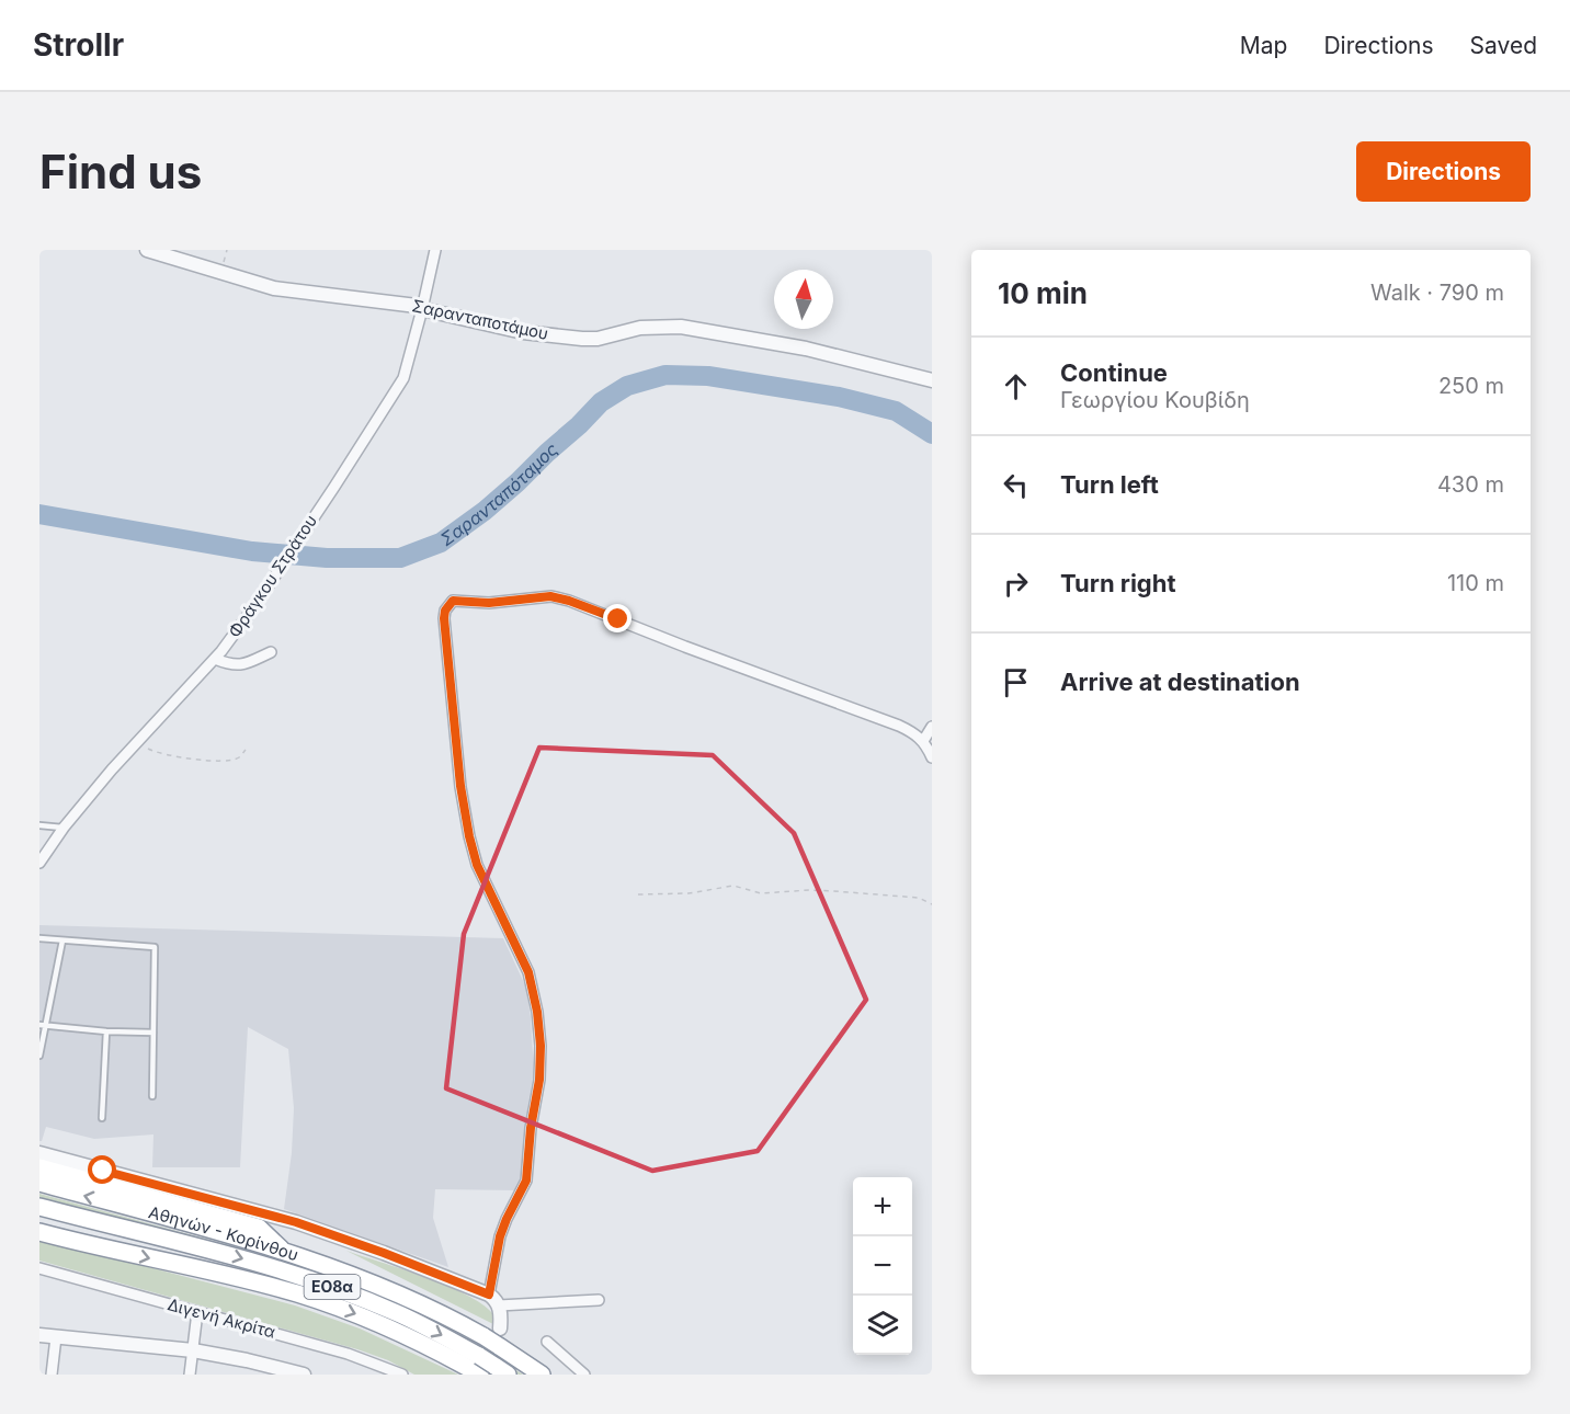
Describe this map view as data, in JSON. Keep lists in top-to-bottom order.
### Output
{
  "streets": {
    "highway": ["Αθηνών - Κορίνθου", "ΕΟ8α"],
    "street": ["Σαρανταποτάμου", "Φράγκου Στράτου", "Διγενή Ακρίτα"]
  },
  "crossings": [
    ["Σαρανταποτάμου", "Φράγκου Στράτου"]
  ],
  "water": ["Σαρανταπόταμος"],
  "north": "top",
  "page": {
    "header": "Strollr",
    "nav": ["Map", "Directions", "Saved"],
    "buttons": "Directions",
    "title": "Find us",
    "heading": ["10 min", "Walk · 790 m"],
    "list": [
      ["Continue", "Γεωργίου Κουβίδη", "250 m"],
      ["Turn left", "430 m"],
      ["Turn right", "110 m"],
      "Arrive at destination"
    ],
    "map_buttons": ["+", "−"]
  }
}
